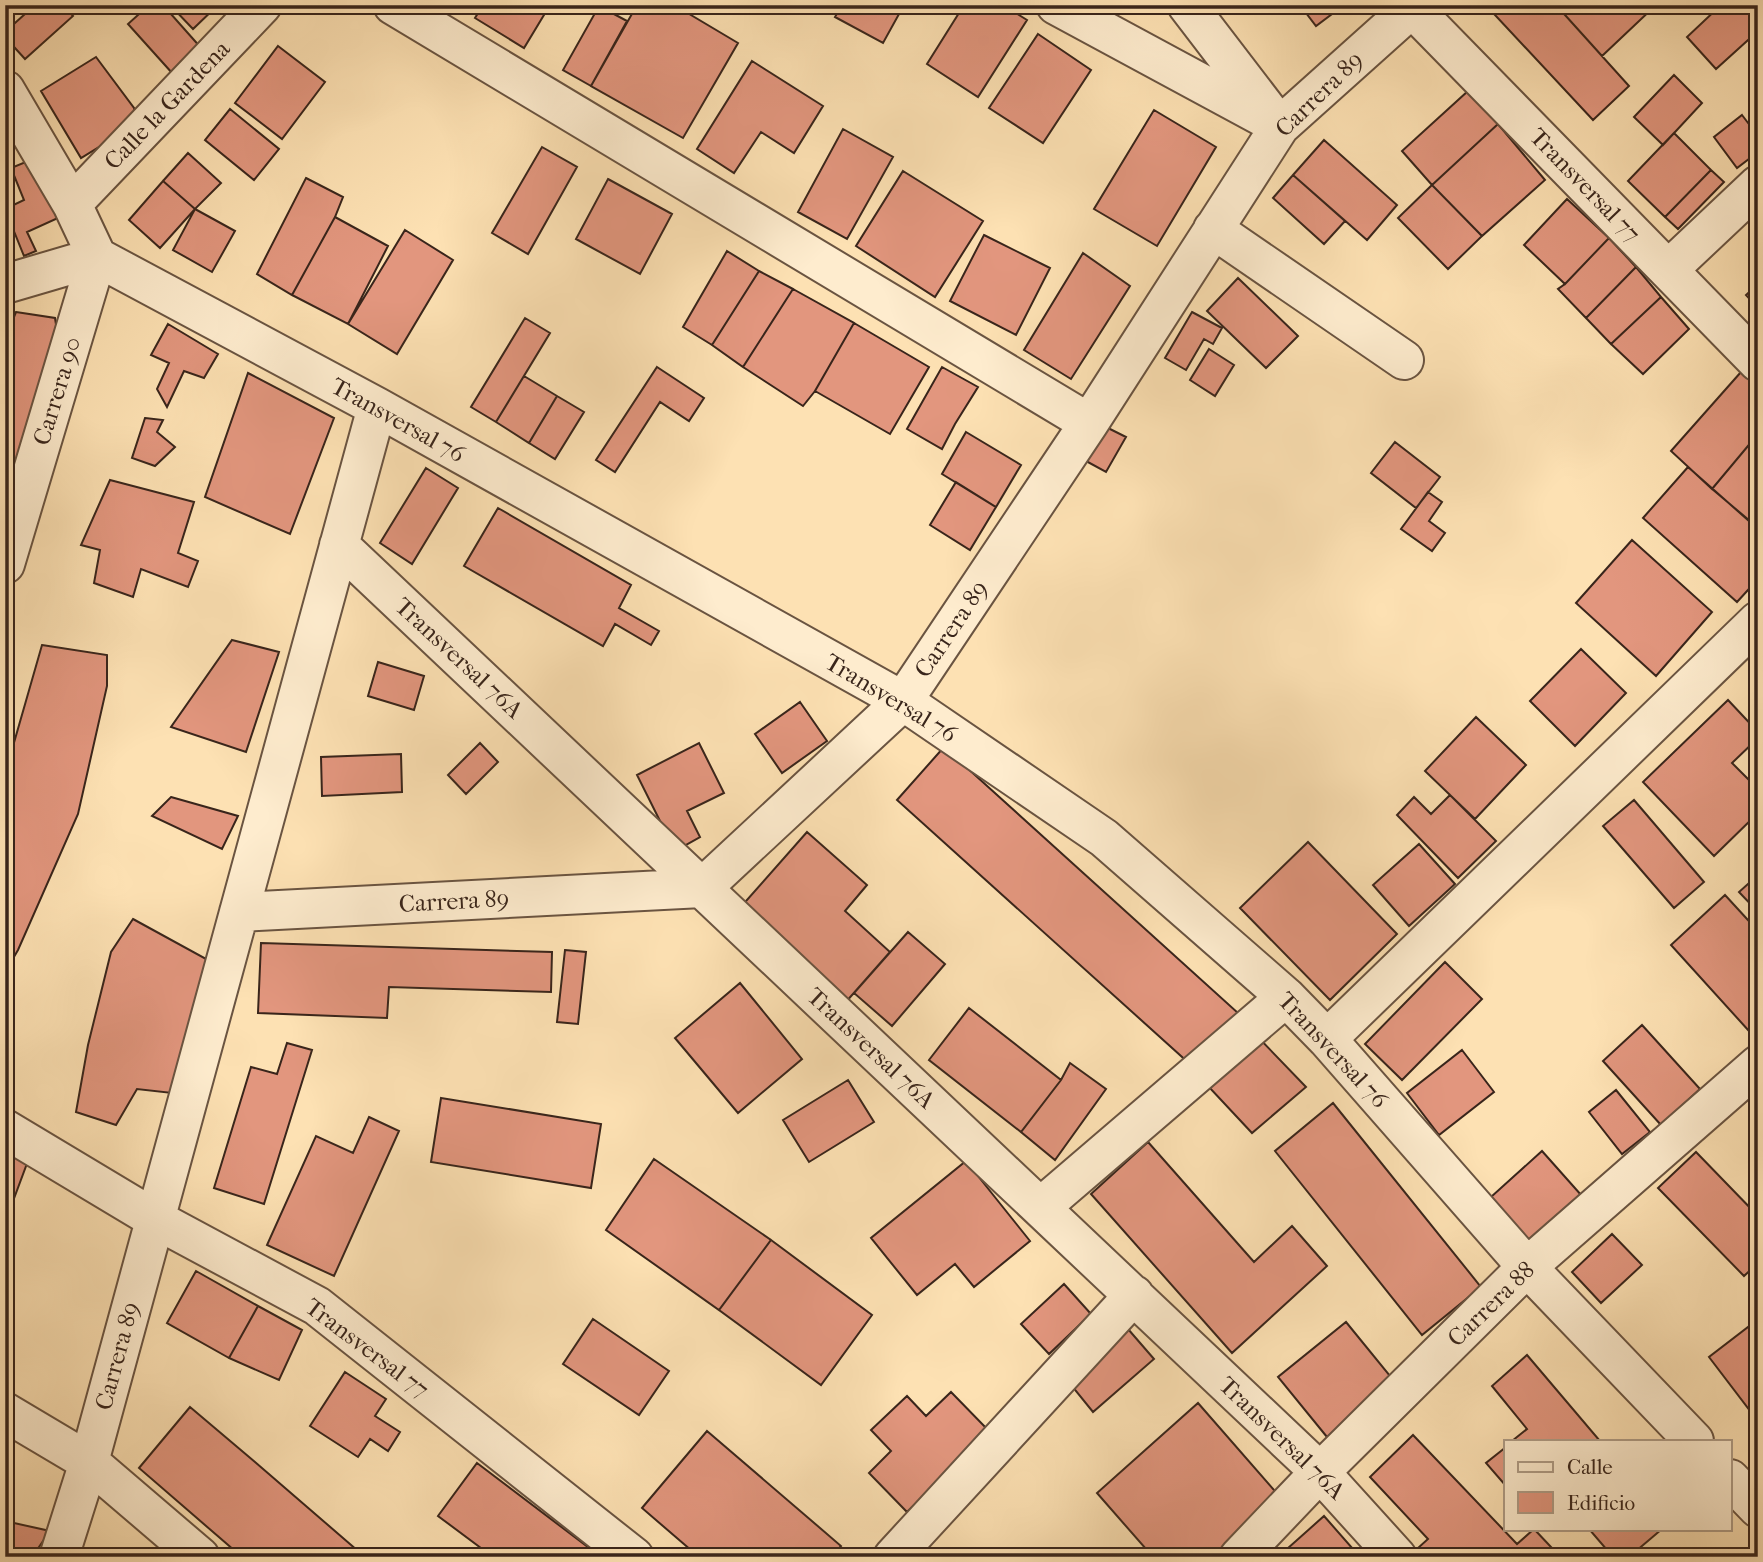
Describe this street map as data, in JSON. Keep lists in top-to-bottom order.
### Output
{
  "streets": {
    "street": [
      "Carrera 89",
      "Calle la Gardena",
      "Transversal 77",
      "Carrera 90",
      "Transversal 76",
      "Transversal 76A",
      "Carrera 88"
    ]
  },
  "crossings": [
    ["Carrera 89", "Transversal 77"],
    ["Carrera 89", "Transversal 76"],
    ["Carrera 89", "Transversal 76A"],
    ["Carrera 90", "Transversal 76"],
    ["Transversal 76", "Carrera 88"],
    ["Transversal 76A", "Carrera 88"]
  ],
  "legend": ["Calle", "Edificio"]
}
